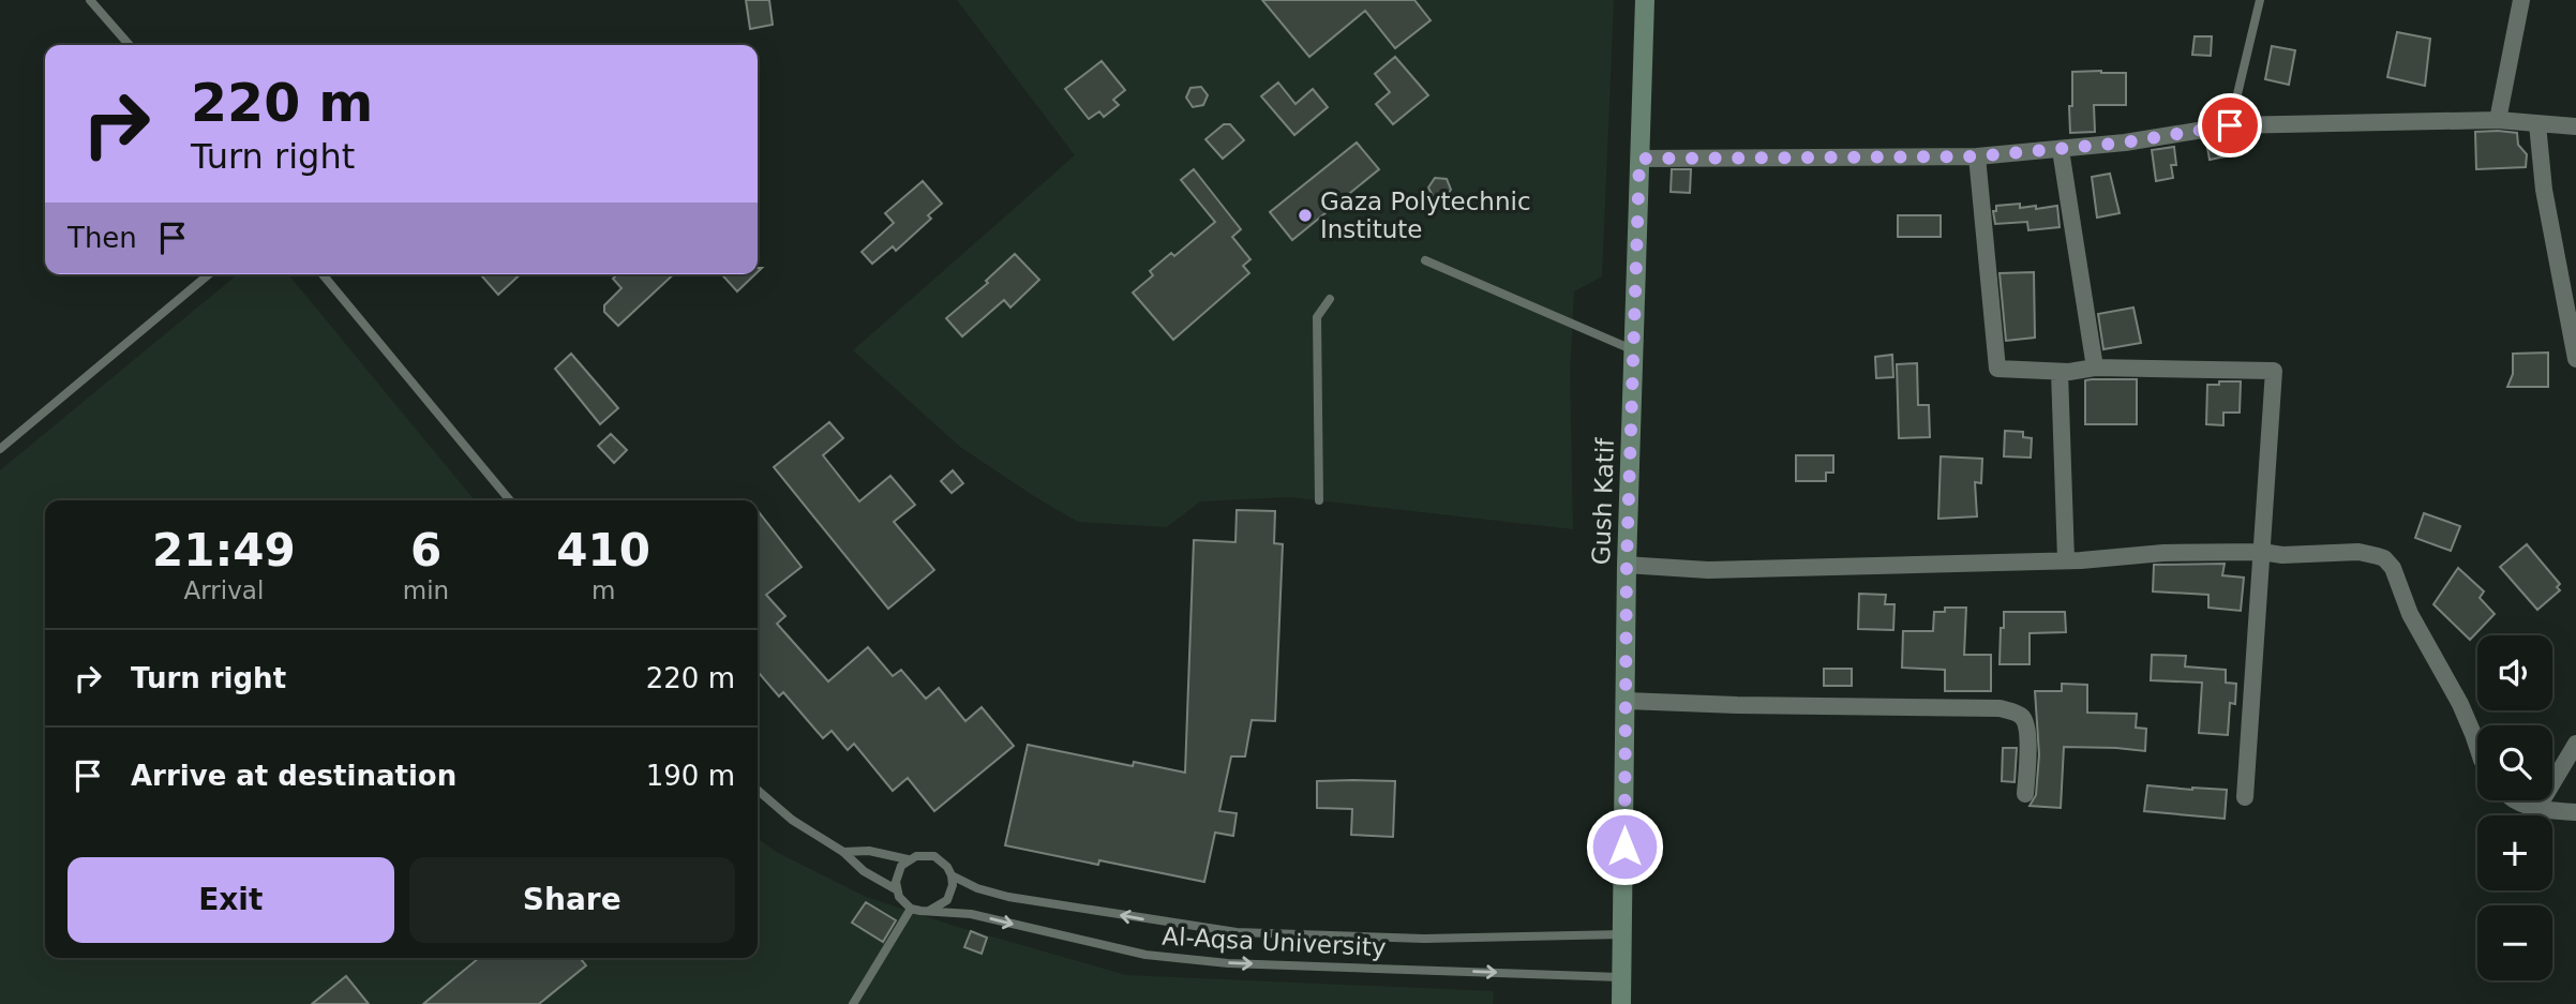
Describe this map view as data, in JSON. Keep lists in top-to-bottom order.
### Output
{
  "streets": {
    "main road": ["Gush Katif"],
    "lane": ["Al-Aqsa University"]
  },
  "crossings": [
    ["Gush Katif", "Al-Aqsa University"]
  ],
  "places": ["Gaza Polytechnic Institute"],
  "page": {
    "turn": ["220 m", "Turn right"],
    "then": "Then",
    "eta": [
      "21:49",
      "Arrival",
      "6",
      "min",
      "410",
      "m"
    ],
    "list": [
      {
        "name": "Turn right",
        "value": "220 m"
      },
      {
        "name": "Arrive at destination",
        "value": "190 m"
      }
    ],
    "map_buttons": ["+", "−"],
    "buttons": ["Exit", "Share"]
  }
}
